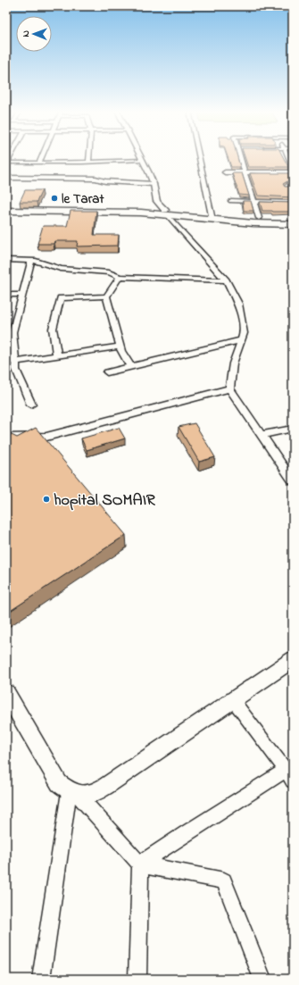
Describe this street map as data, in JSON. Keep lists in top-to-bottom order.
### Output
{
  "places": ["le Tarat", "hopital SOMAIR"],
  "north": "left"
}
